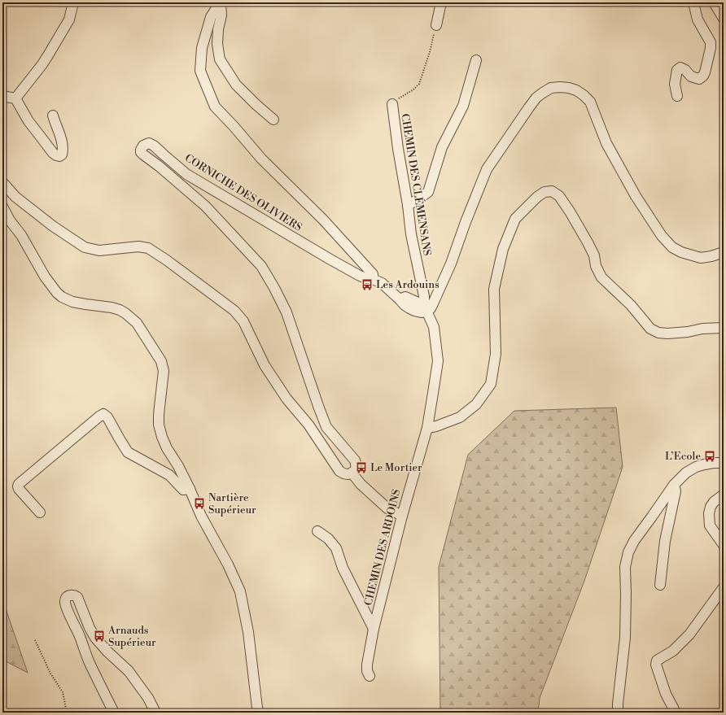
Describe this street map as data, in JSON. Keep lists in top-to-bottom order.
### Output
{
  "streets": {
    "street": ["CHEMIN DES CLÉMENSANS", "CORNICHE DES OLIVIERS", "CHEMIN DES ARDOINS"]
  },
  "crossings": [
    ["CHEMIN DES CLÉMENSANS", "CORNICHE DES OLIVIERS"],
    ["CORNICHE DES OLIVIERS", "CHEMIN DES ARDOINS"]
  ],
  "places": {
    "bus stop": [
      "Les Ardouins",
      "L’Ecole",
      "Le Mortier",
      "Nartière Supérieur",
      "Arnauds Supérieur"
    ]
  }
}
